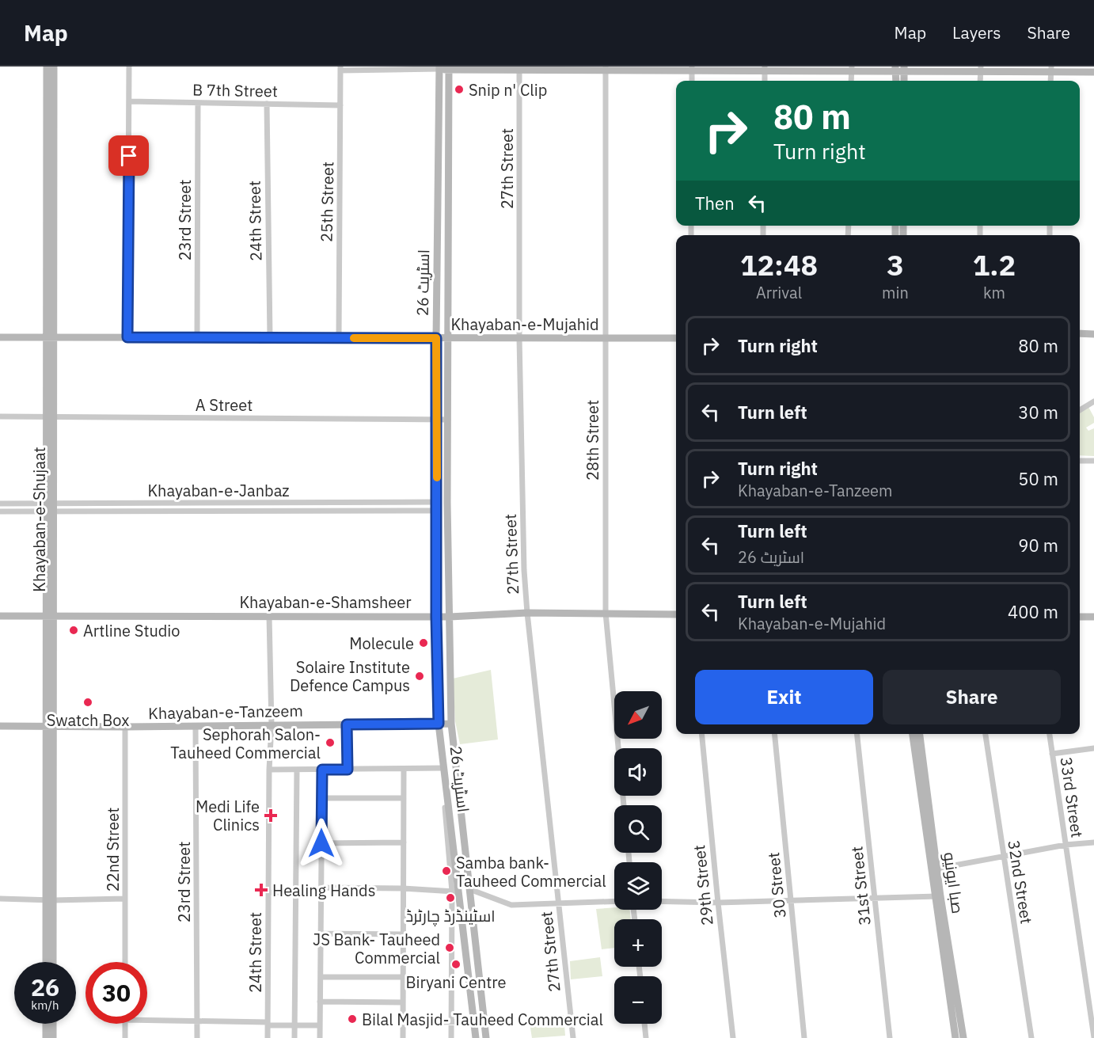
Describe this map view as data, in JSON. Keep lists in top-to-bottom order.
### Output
{
  "streets": {
    "main road": [
      "اسٹریٹ 26",
      "Khayaban-e-Mujahid",
      "Khayaban-e-Shujaat",
      "Khayaban-e-Shamsheer",
      "Khayaban-e-Tanzeem",
      "صبا ایونیو"
    ],
    "street": [
      "B 7th Street",
      "27th Street",
      "25th Street",
      "23rd Street",
      "24th Street",
      "A Street",
      "28th Street",
      "Khayaban-e-Janbaz",
      "33rd Street",
      "22nd Street",
      "32nd Street",
      "29th Street",
      "30 Street",
      "31st Street"
    ]
  },
  "crossings": [
    ["B 7th Street", "25th Street"],
    ["B 7th Street", "23rd Street"],
    ["B 7th Street", "24th Street"],
    ["27th Street", "Khayaban-e-Mujahid"],
    ["27th Street", "Khayaban-e-Shamsheer"],
    ["25th Street", "Khayaban-e-Mujahid"],
    ["23rd Street", "Khayaban-e-Mujahid"],
    ["23rd Street", "Khayaban-e-Tanzeem"],
    ["24th Street", "Khayaban-e-Mujahid"],
    ["24th Street", "Khayaban-e-Shamsheer"],
    ["24th Street", "Khayaban-e-Tanzeem"],
    ["اسٹریٹ 26", "Khayaban-e-Mujahid"],
    ["اسٹریٹ 26", "A Street"],
    ["اسٹریٹ 26", "Khayaban-e-Janbaz"],
    ["اسٹریٹ 26", "Khayaban-e-Shamsheer"],
    ["اسٹریٹ 26", "Khayaban-e-Tanzeem"],
    ["Khayaban-e-Mujahid", "28th Street"],
    ["Khayaban-e-Mujahid", "Khayaban-e-Shujaat"],
    ["A Street", "Khayaban-e-Shujaat"],
    ["28th Street", "Khayaban-e-Shamsheer"],
    ["Khayaban-e-Janbaz", "Khayaban-e-Shujaat"],
    ["Khayaban-e-Shujaat", "Khayaban-e-Shamsheer"],
    ["Khayaban-e-Shujaat", "Khayaban-e-Tanzeem"],
    ["Khayaban-e-Tanzeem", "22nd Street"]
  ],
  "places": {
    "other": [
      "Snip n' Clip",
      "Artline Studio",
      "Molecule",
      "Solaire Institute Defence Campus",
      "Swatch Box",
      "Sephorah Salon- Tauheed Commercial",
      "Samba bank- Tauheed Commercial",
      "اسٹینڈرڈ چارٹرڈ",
      "JS Bank- Tauheed Commercial",
      "Biryani Centre",
      "Bilal Masjid- Tauheed Commercial"
    ],
    "health": ["Medi Life Clinics", "Healing Hands"]
  },
  "north": "bottom left",
  "page": {
    "header": "Map",
    "nav": ["Map", "Layers", "Share"],
    "turn": ["80 m", "Turn right"],
    "then": "Then",
    "eta": [
      "12:48",
      "Arrival",
      "3",
      "min",
      "1.2",
      "km"
    ],
    "list": [
      {
        "name": "Turn right",
        "value": "80 m"
      },
      {
        "name": "Turn left",
        "value": "30 m"
      },
      {
        "name": "Turn right",
        "note": "Khayaban-e-Tanzeem",
        "value": "50 m"
      },
      {
        "name": "Turn left",
        "note": "اسٹریٹ 26",
        "value": "90 m"
      },
      {
        "name": "Turn left",
        "note": "Khayaban-e-Mujahid",
        "value": "400 m"
      }
    ],
    "buttons": ["Exit", "Share"],
    "map_buttons": ["+", "−"],
    "speed": "26 km/h",
    "limit": "30"
  }
}
